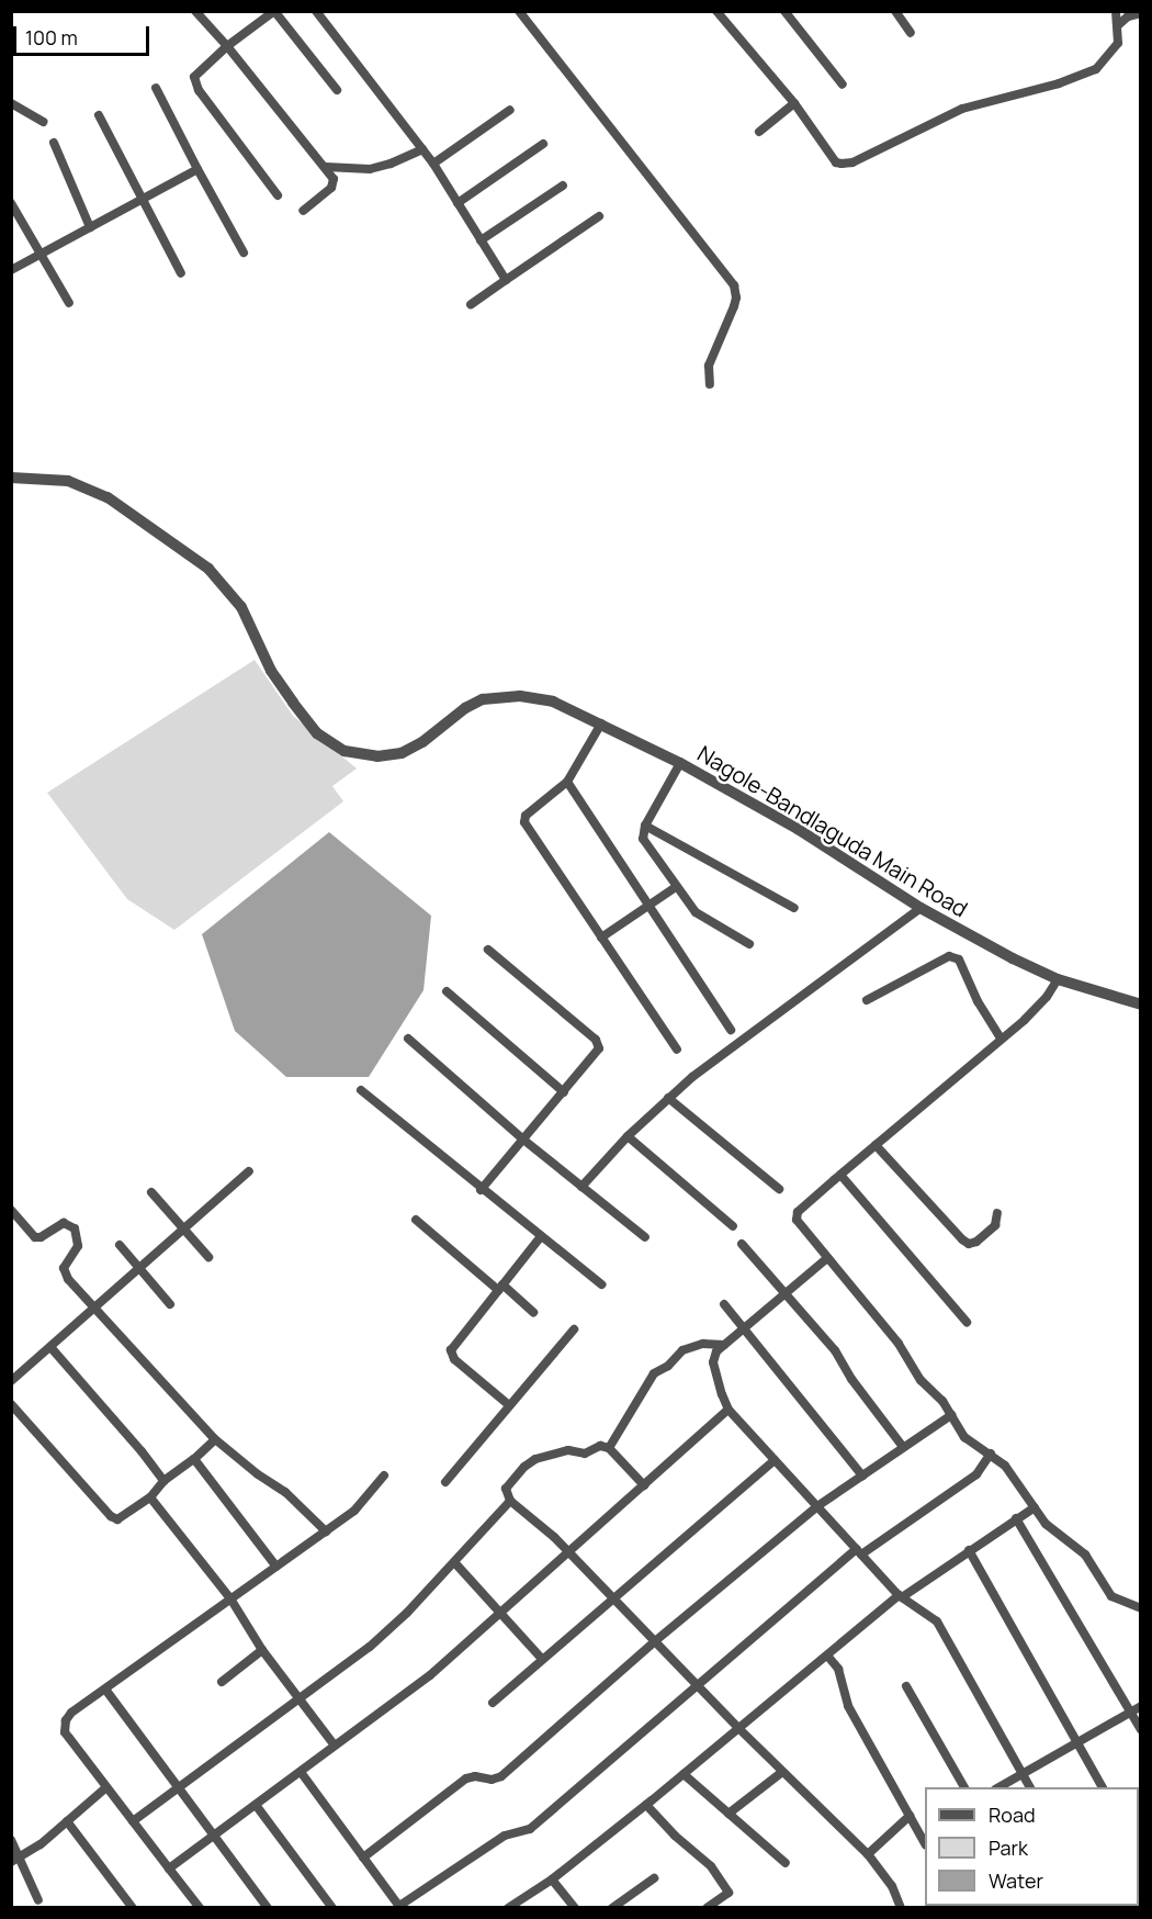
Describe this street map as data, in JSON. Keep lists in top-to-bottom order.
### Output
{
  "streets": {
    "street": ["Nagole-Bandlaguda Main Road"]
  },
  "legend": ["Road", "Park", "Water"],
  "scale_bar": "100 m"
}
